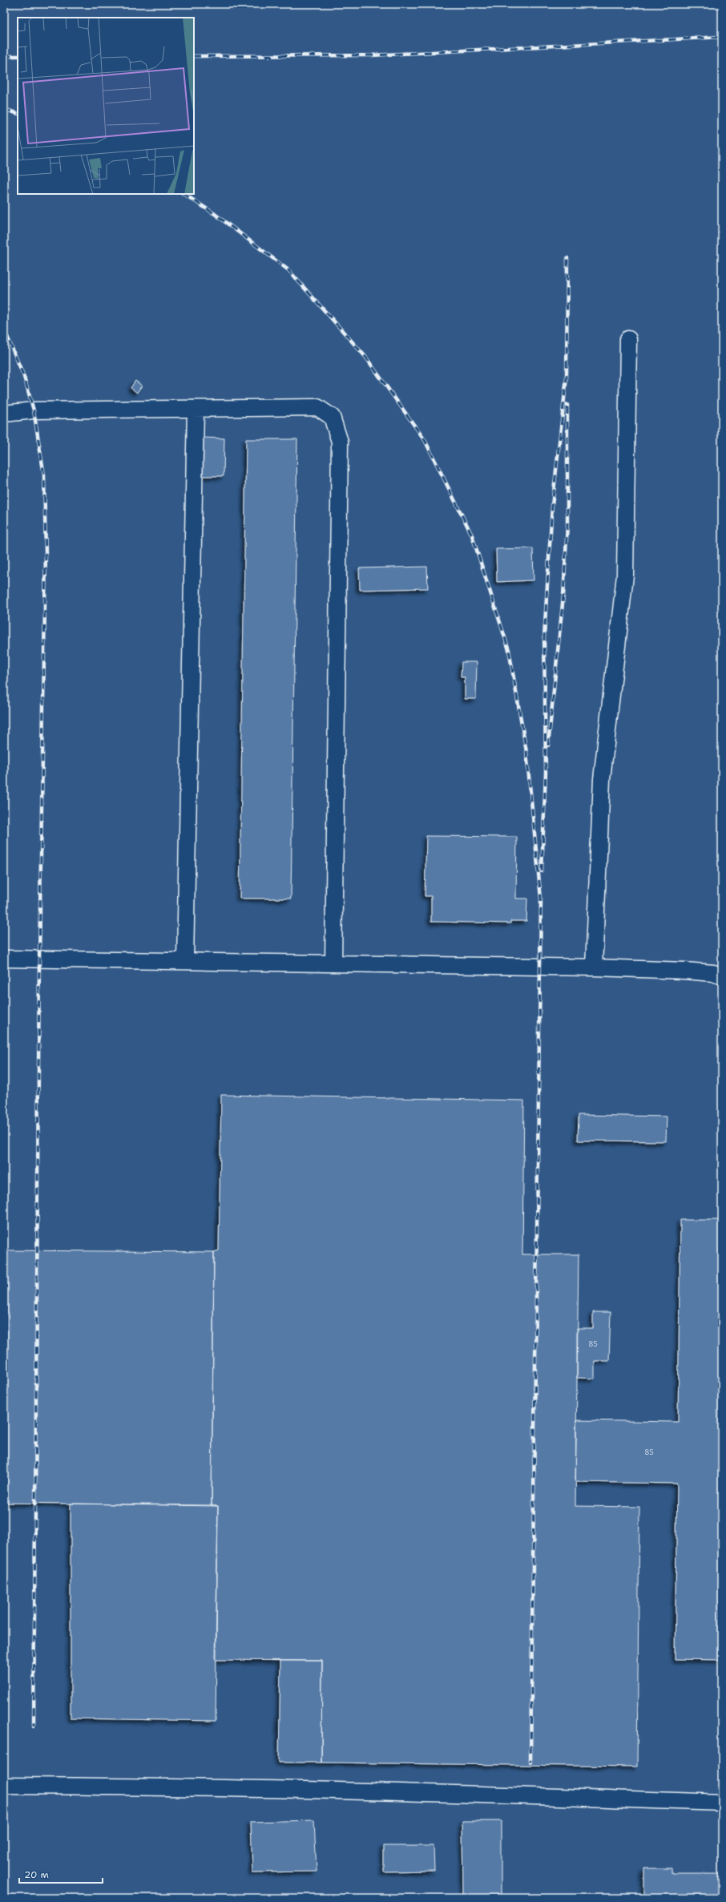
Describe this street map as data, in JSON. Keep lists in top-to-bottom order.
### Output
{
  "house_numbers": ["85", "85"],
  "scale_bar": "20 m"
}
